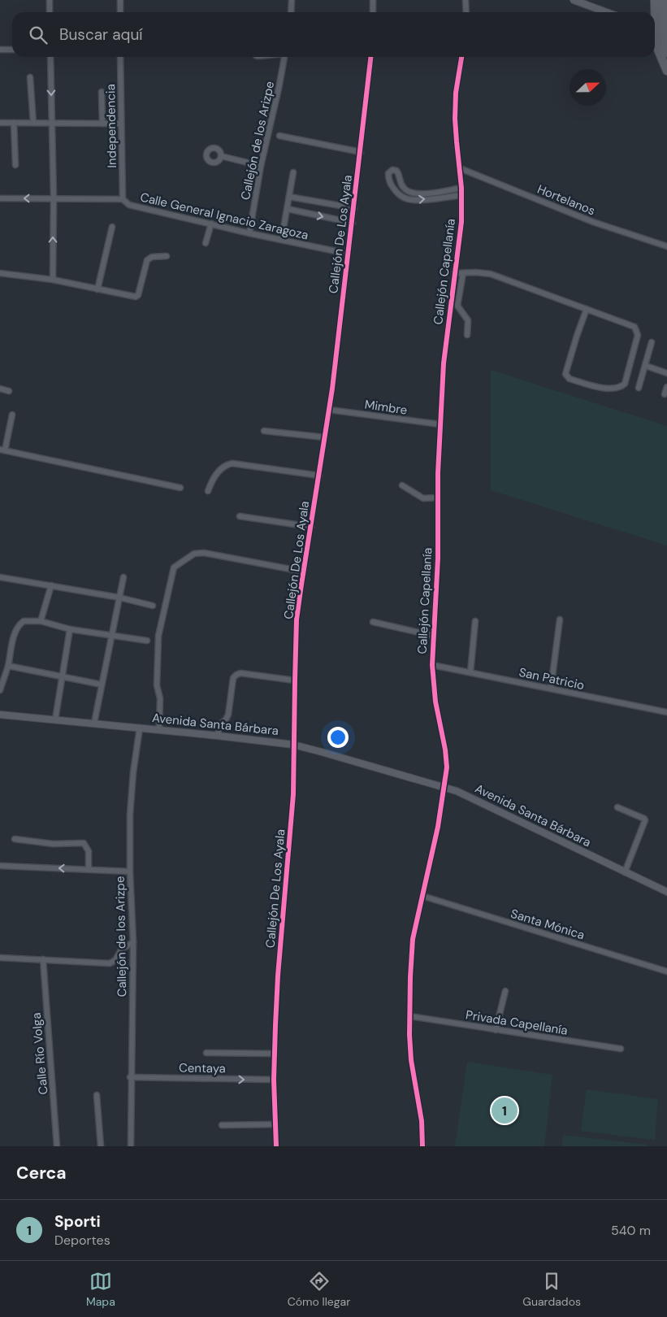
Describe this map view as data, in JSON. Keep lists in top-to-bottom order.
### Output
{
  "streets": {
    "street": [
      "Independencia",
      "Callejón de los Arizpe",
      "Hortelanos",
      "Calle General Ignacio Zaragoza",
      "Callejón De Los Ayala",
      "Callejón Capellanía",
      "Mimbre",
      "San Patricio",
      "Avenida Santa Bárbara",
      "Santa Mónica",
      "Privada Capellanía",
      "Calle Río Volga",
      "Centaya"
    ]
  },
  "crossings": [
    ["Independencia", "Calle General Ignacio Zaragoza"],
    ["Callejón de los Arizpe", "Calle General Ignacio Zaragoza"],
    ["Callejón de los Arizpe", "Avenida Santa Bárbara"],
    ["Callejón de los Arizpe", "Centaya"],
    ["Hortelanos", "Callejón Capellanía"],
    ["Calle General Ignacio Zaragoza", "Callejón De Los Ayala"],
    ["Callejón De Los Ayala", "Mimbre"],
    ["Callejón De Los Ayala", "Avenida Santa Bárbara"],
    ["Callejón De Los Ayala", "Centaya"],
    ["Callejón Capellanía", "Mimbre"],
    ["Callejón Capellanía", "San Patricio"],
    ["Callejón Capellanía", "Avenida Santa Bárbara"],
    ["Callejón Capellanía", "Santa Mónica"],
    ["Callejón Capellanía", "Privada Capellanía"]
  ],
  "north": "right",
  "page": {
    "search": "Buscar aquí",
    "pins": "1",
    "heading": "Cerca",
    "list": [
      {
        "mark": "1",
        "name": "Sporti",
        "note": "Deportes",
        "value": "540 m"
      }
    ],
    "nav": ["Mapa", "Cómo llegar", "Guardados"]
  }
}
